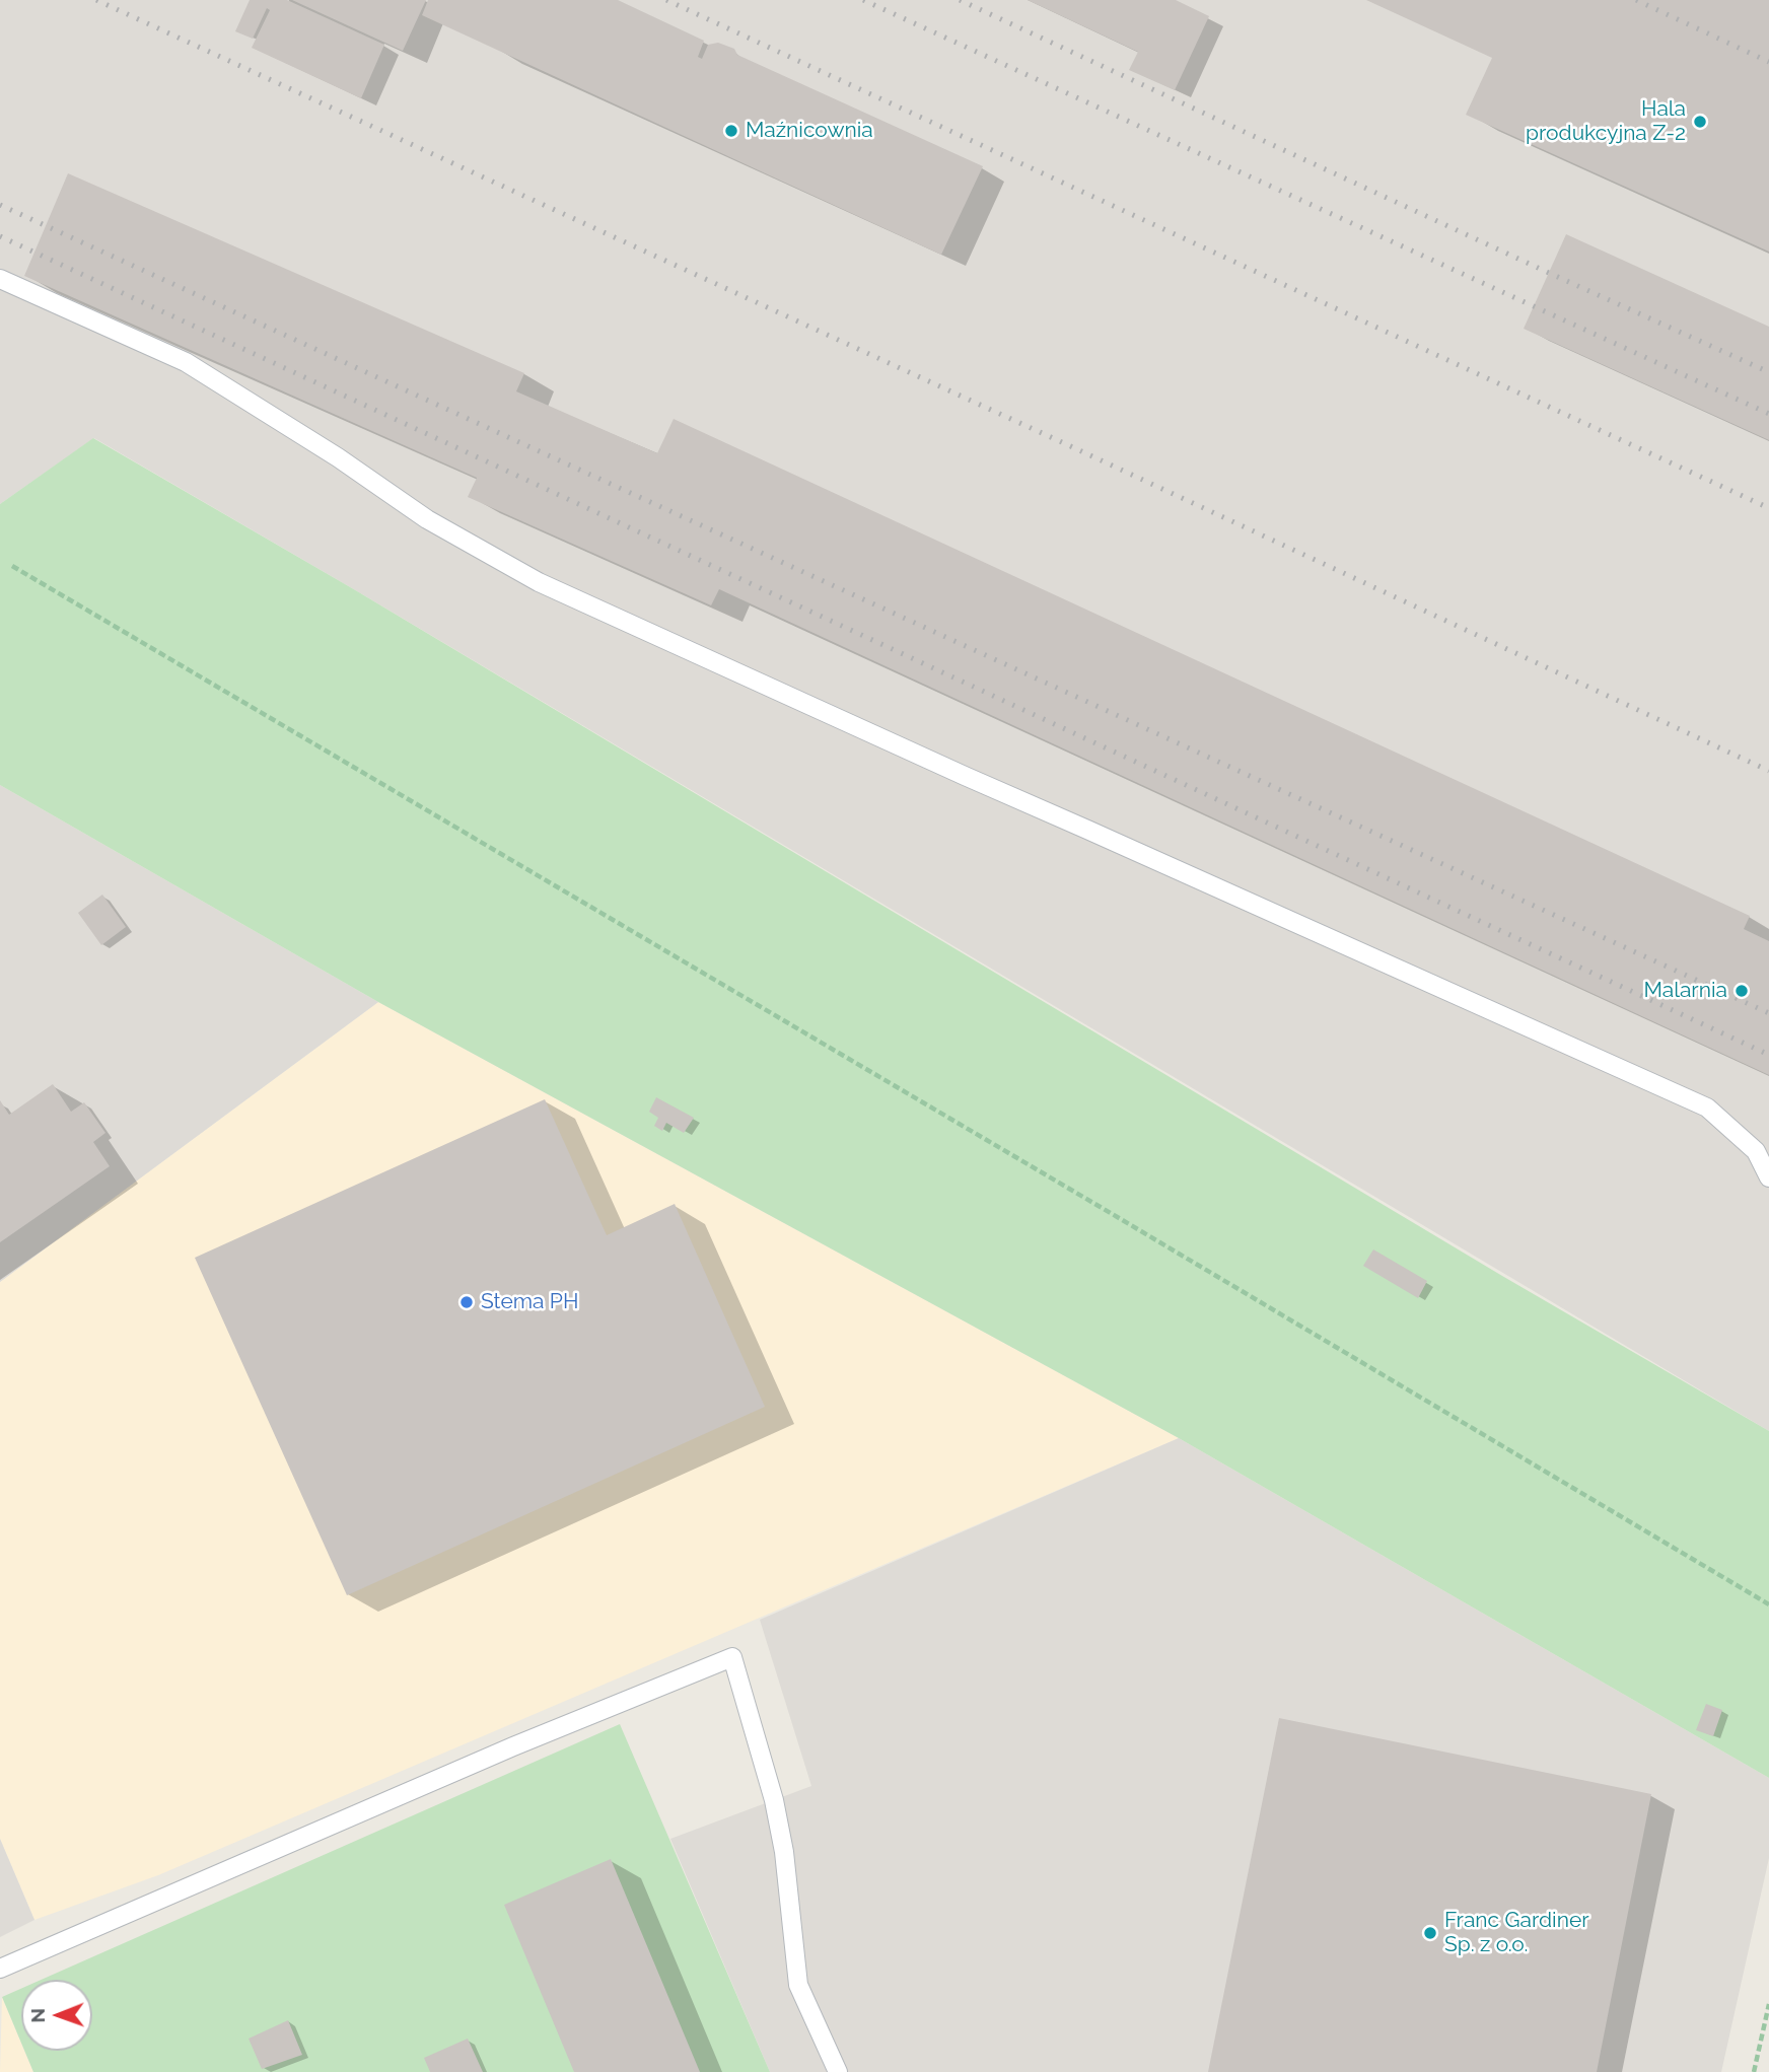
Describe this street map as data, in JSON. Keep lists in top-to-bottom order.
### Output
{
  "places": [
    "Hala produkcyjna Z-2",
    "Maźnicownia",
    "Malarnia",
    "Stema PH",
    "Franc Gardiner Sp. z o.o."
  ],
  "north": "left"
}
